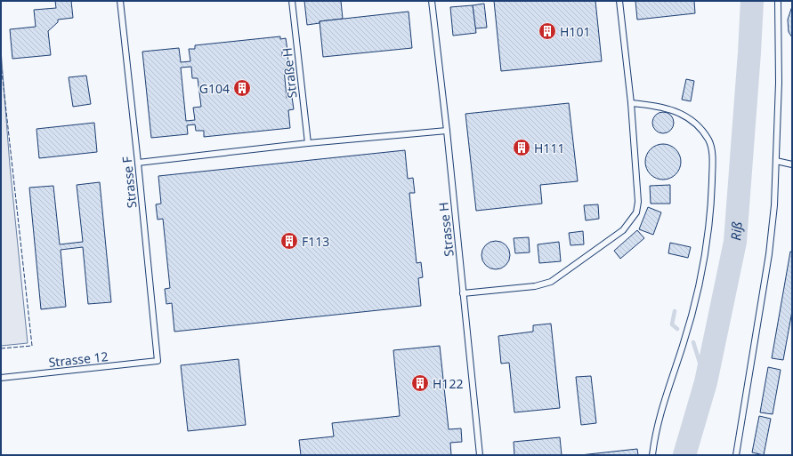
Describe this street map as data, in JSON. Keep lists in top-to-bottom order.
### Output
{
  "streets": {
    "lane": [
      "Straße H",
      "Strasse F",
      "Strasse H",
      "Strasse 12"
    ]
  },
  "crossings": [
    ["Strasse F", "Strasse 12"]
  ],
  "water": ["Riß"],
  "places": {
    "building": [
      "H101",
      "G104",
      "H111",
      "F113",
      "H122"
    ]
  }
}
